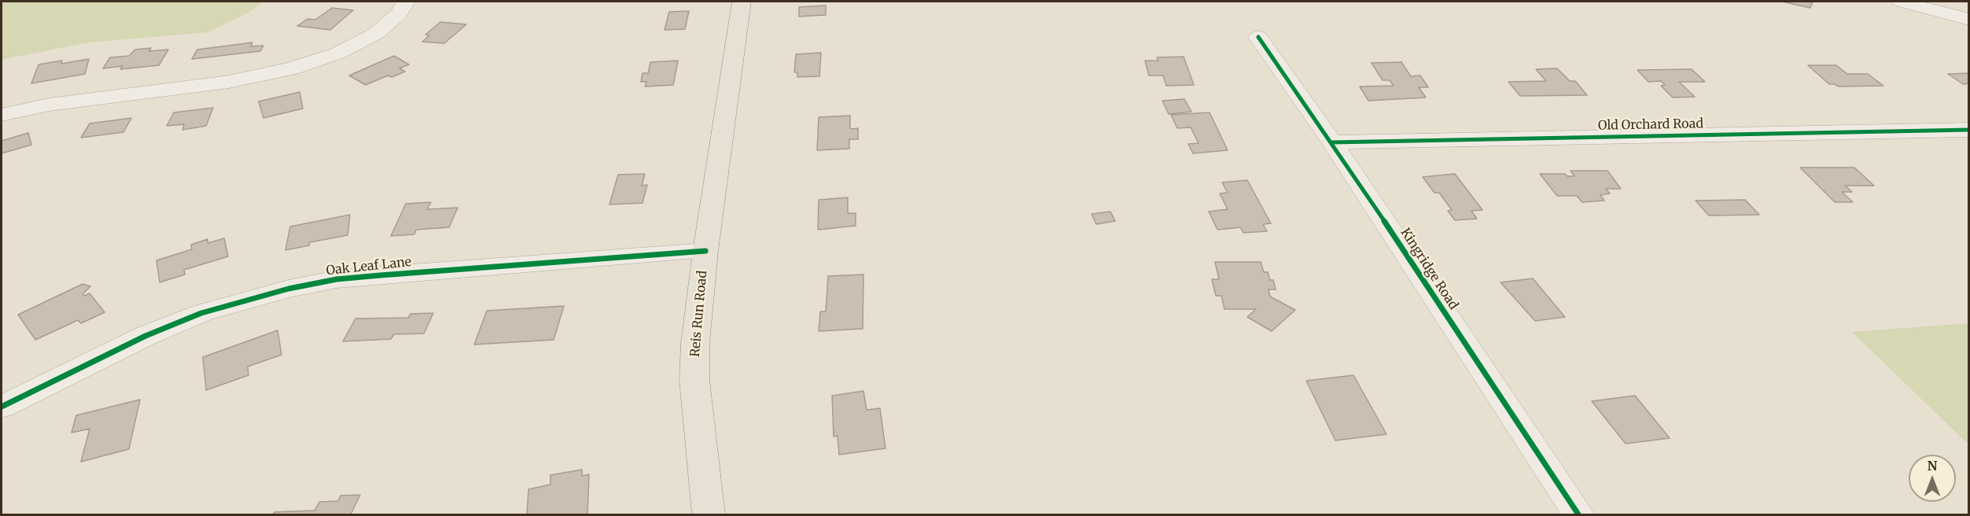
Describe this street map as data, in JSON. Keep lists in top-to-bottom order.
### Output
{
  "streets": {
    "main road": ["Reis Run Road"],
    "street": ["Old Orchard Road", "Oak Leaf Lane", "Kingridge Road"]
  },
  "crossings": [
    ["Old Orchard Road", "Kingridge Road"],
    ["Oak Leaf Lane", "Reis Run Road"]
  ],
  "north": "top"
}
